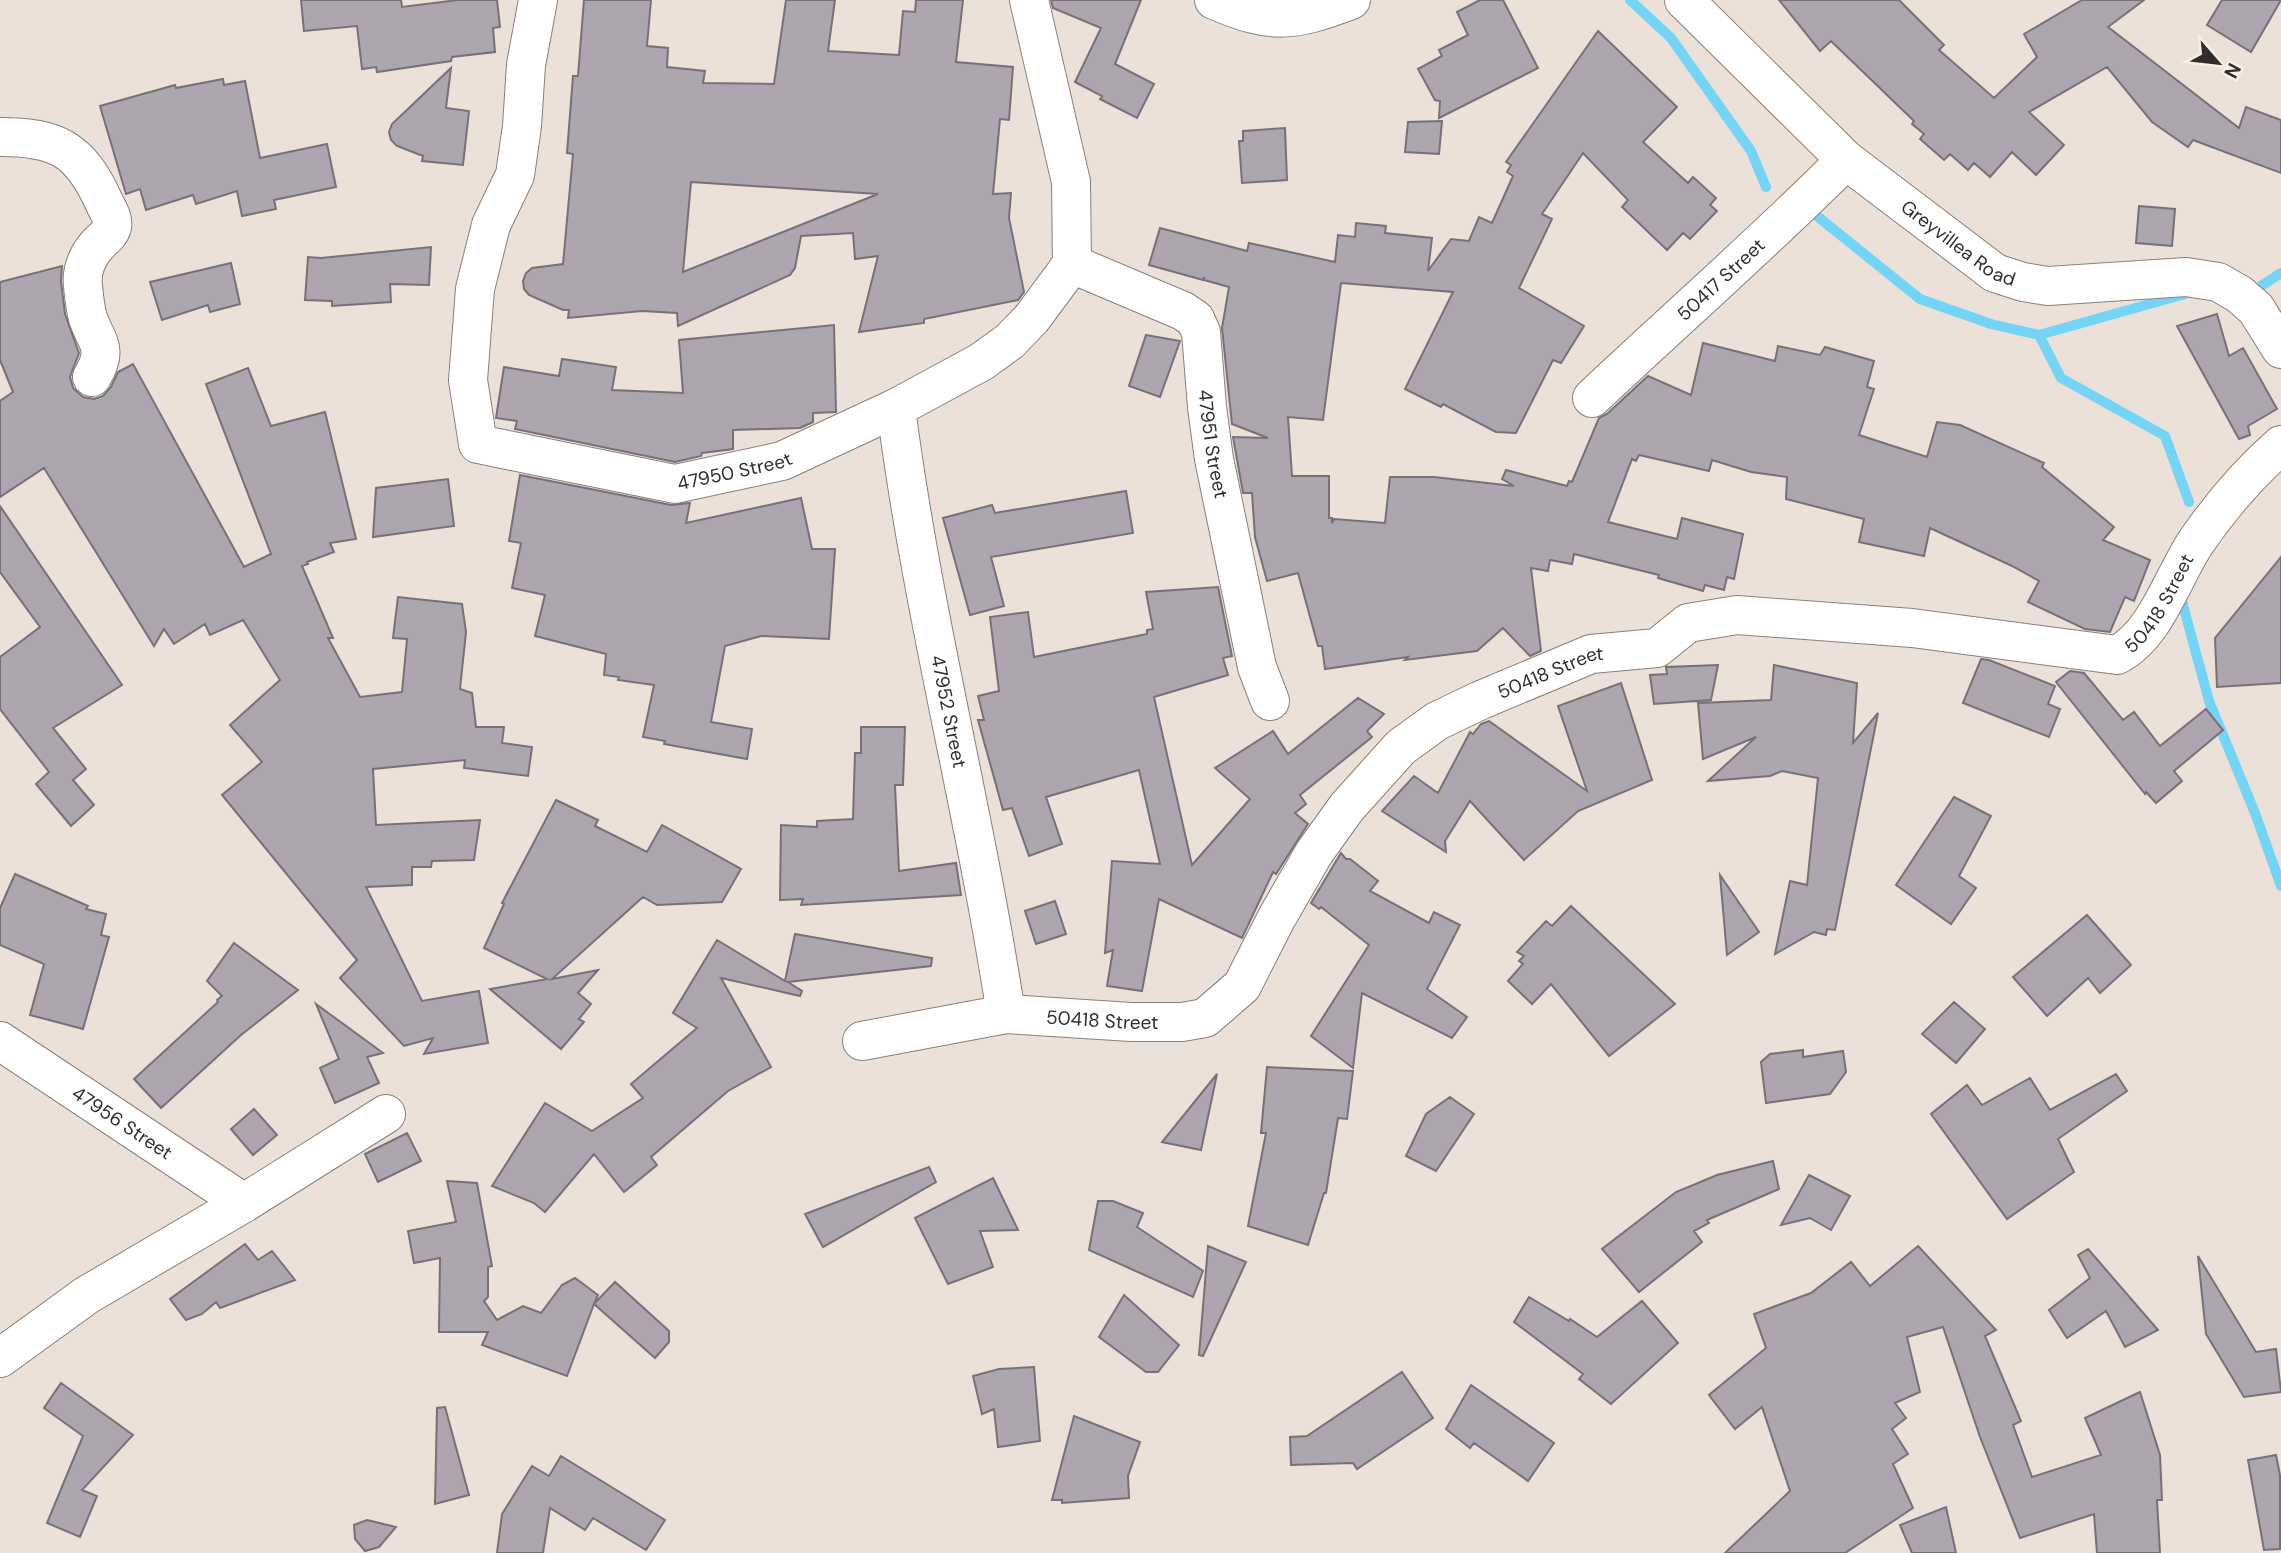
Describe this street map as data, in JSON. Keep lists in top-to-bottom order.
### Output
{
  "streets": {
    "street": [
      "Greyvillea Road",
      "50417 Street",
      "47951 Street",
      "47950 Street",
      "50418 Street",
      "47952 Street",
      "47956 Street"
    ]
  },
  "crossings": [
    ["Greyvillea Road", "50417 Street"],
    ["47951 Street", "47950 Street"],
    ["47950 Street", "47952 Street"],
    ["50418 Street", "47952 Street"]
  ],
  "north": "bottom right"
}
